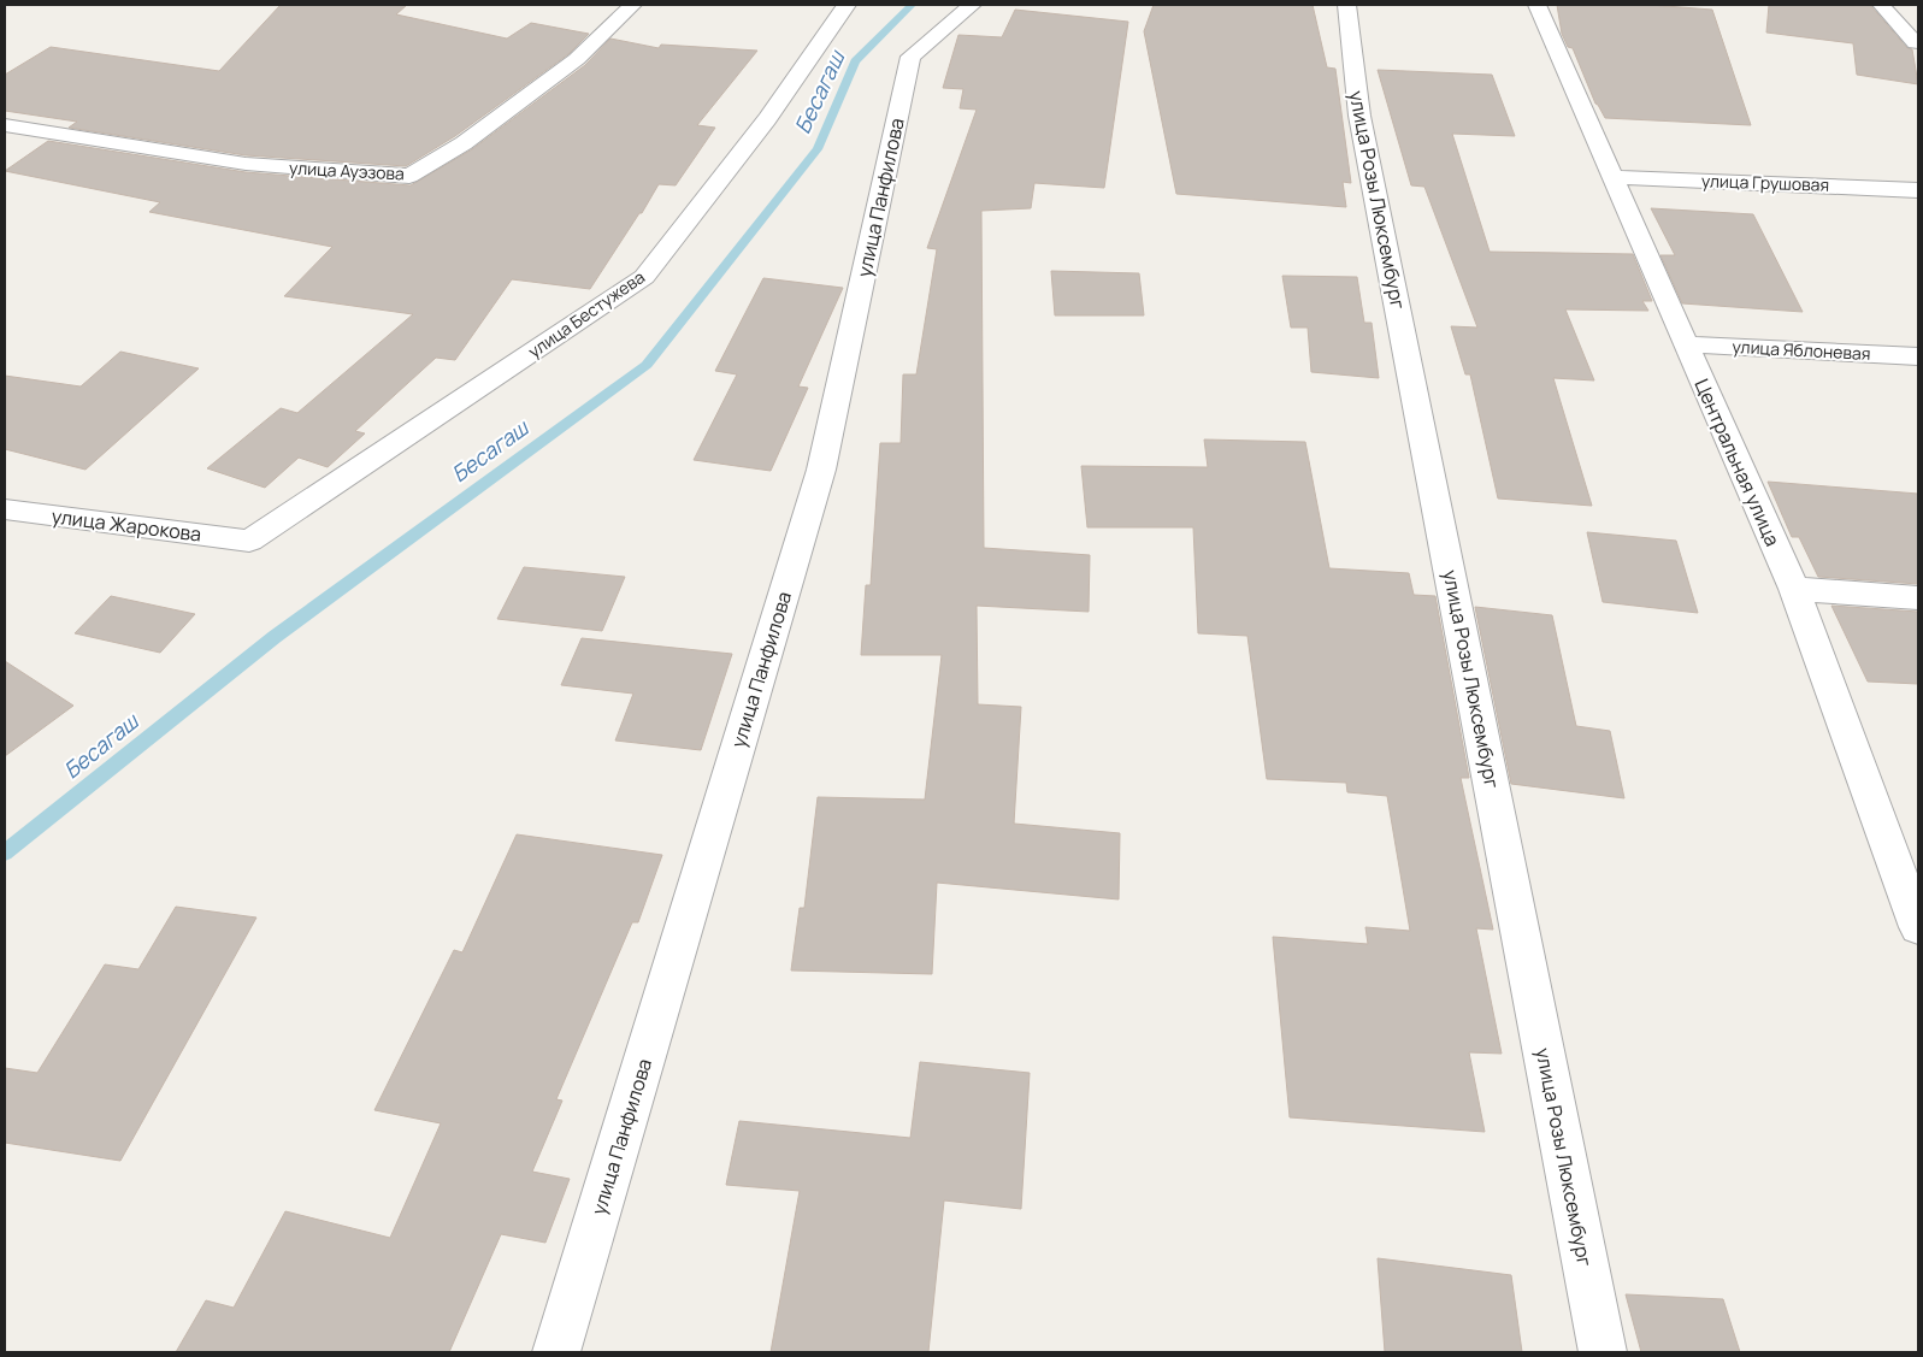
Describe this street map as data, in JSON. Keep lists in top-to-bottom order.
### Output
{
  "streets": {
    "street": [
      "улица Ауэзова",
      "улица Грушовая",
      "улица Панфилова",
      "улица Розы Люксембург",
      "улица Бестужева",
      "улица Яблоневая",
      "Центральная улица",
      "улица Жарокова"
    ]
  },
  "crossings": [
    ["улица Грушовая", "Центральная улица"],
    ["улица Бестужева", "улица Жарокова"],
    ["улица Яблоневая", "Центральная улица"]
  ],
  "water": ["Бесагаш"]
}
